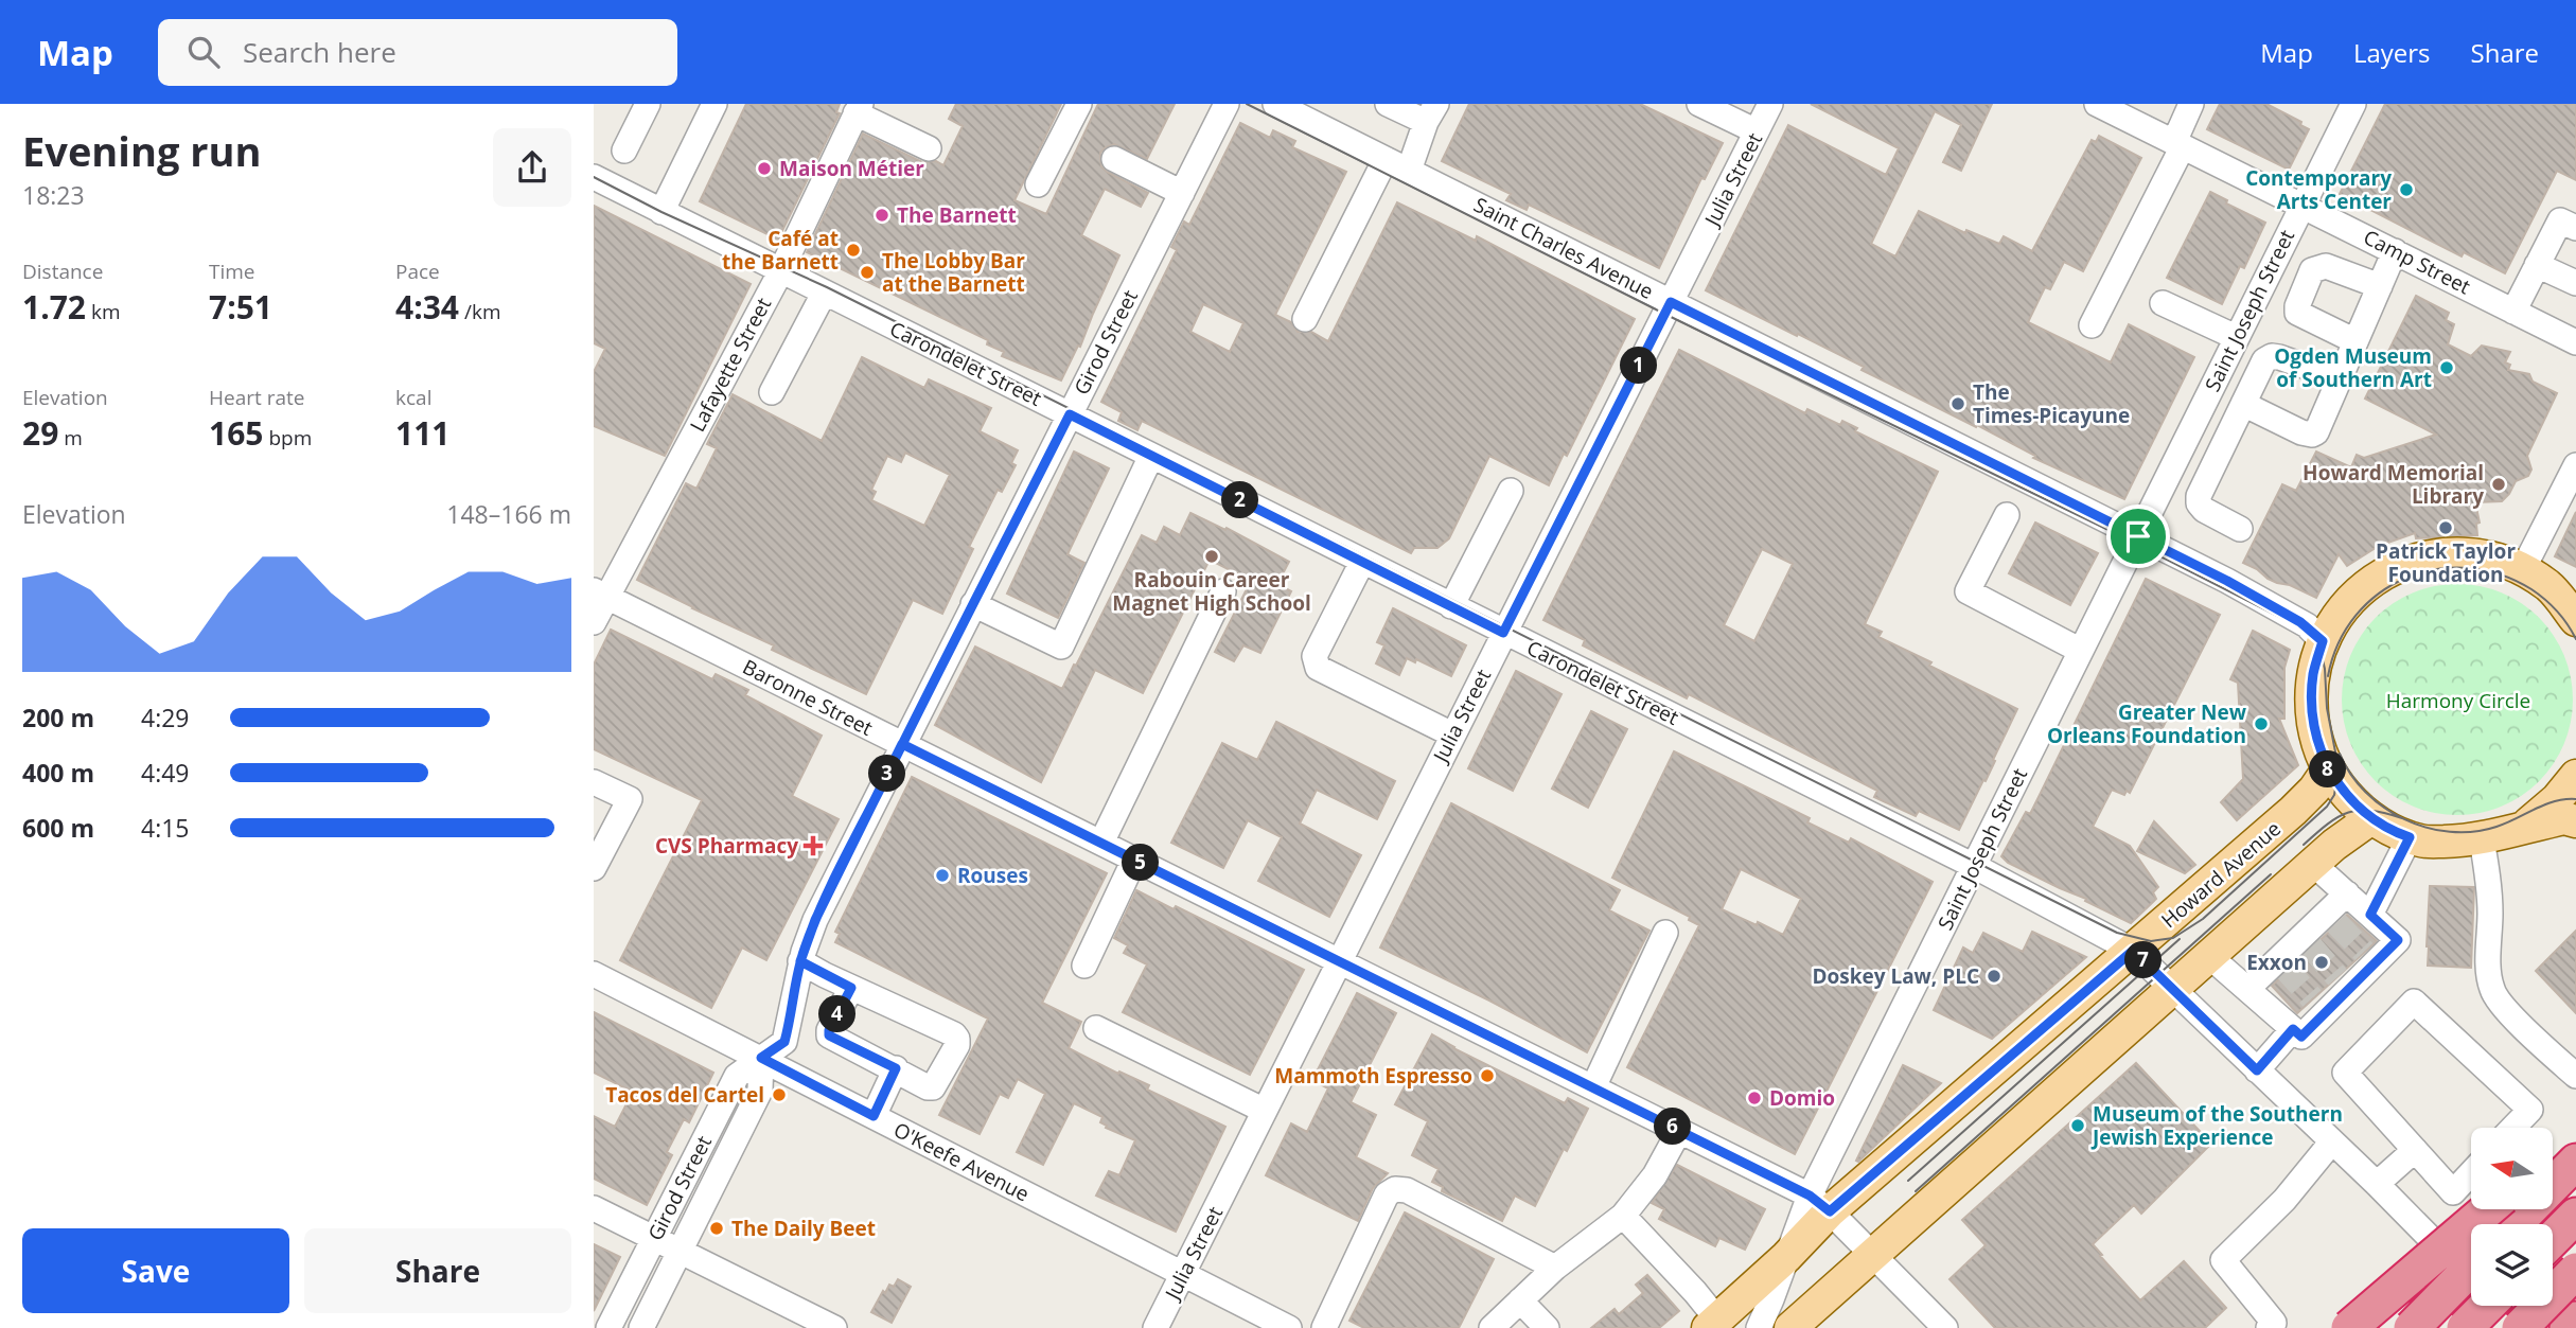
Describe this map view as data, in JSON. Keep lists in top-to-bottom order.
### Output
{
  "streets": {
    "main road": ["Howard Avenue"],
    "street": [
      "Julia Street",
      "Saint Charles Avenue",
      "Camp Street",
      "Saint Joseph Street",
      "Girod Street",
      "Carondelet Street",
      "Lafayette Street",
      "Baronne Street",
      "O'Keefe Avenue"
    ]
  },
  "crossings": [
    ["Julia Street", "Saint Charles Avenue"],
    ["Julia Street", "Carondelet Street"],
    ["Julia Street", "Baronne Street"],
    ["Julia Street", "O'Keefe Avenue"],
    ["Saint Charles Avenue", "Saint Joseph Street"],
    ["Camp Street", "Saint Joseph Street"],
    ["Saint Joseph Street", "Carondelet Street"],
    ["Saint Joseph Street", "Baronne Street"],
    ["Saint Joseph Street", "Howard Avenue"],
    ["Girod Street", "Carondelet Street"],
    ["Girod Street", "Baronne Street"],
    ["Girod Street", "O'Keefe Avenue"],
    ["Carondelet Street", "Lafayette Street"],
    ["Carondelet Street", "Howard Avenue"],
    ["Lafayette Street", "Baronne Street"],
    ["Baronne Street", "Howard Avenue"]
  ],
  "parks": ["Harmony Circle"],
  "places": {
    "other": [
      "Maison Métier",
      "Contemporary Arts Center",
      "The Barnett",
      "Café at the Barnett",
      "The Lobby Bar at the Barnett",
      "Ogden Museum of Southern Art",
      "The Times-Picayune",
      "Howard Memorial Library",
      "Patrick Taylor Foundation",
      "Rabouin Career Magnet High School",
      "Greater New Orleans Foundation",
      "Rouses",
      "Exxon",
      "Doskey Law, PLC",
      "Mammoth Espresso",
      "Tacos del Cartel",
      "Domio",
      "Museum of the Southern Jewish Experience",
      "The Daily Beet"
    ],
    "health": ["CVS Pharmacy"]
  },
  "north": "left",
  "page": {
    "header": "Map",
    "search": "Search here",
    "nav": ["Map", "Layers", "Share"],
    "heading": ["Evening run", "18:23"],
    "stats": [
      ["Distance", "1.72 km"],
      ["Time", "7:51"],
      ["Pace", "4:34 /km"],
      ["Elevation", "29 m"],
      ["Heart rate", "165 bpm"],
      ["kcal", "111"]
    ],
    "pins": [
      "1",
      "2",
      "8",
      "3",
      "5",
      "7",
      "4",
      "6"
    ],
    "chart": ["Elevation", "148–166 m"],
    "list": [
      {
        "name": "200 m",
        "note": "4:29"
      },
      {
        "name": "400 m",
        "note": "4:49"
      },
      {
        "name": "600 m",
        "note": "4:15"
      }
    ],
    "buttons": ["Save", "Share"]
  }
}
